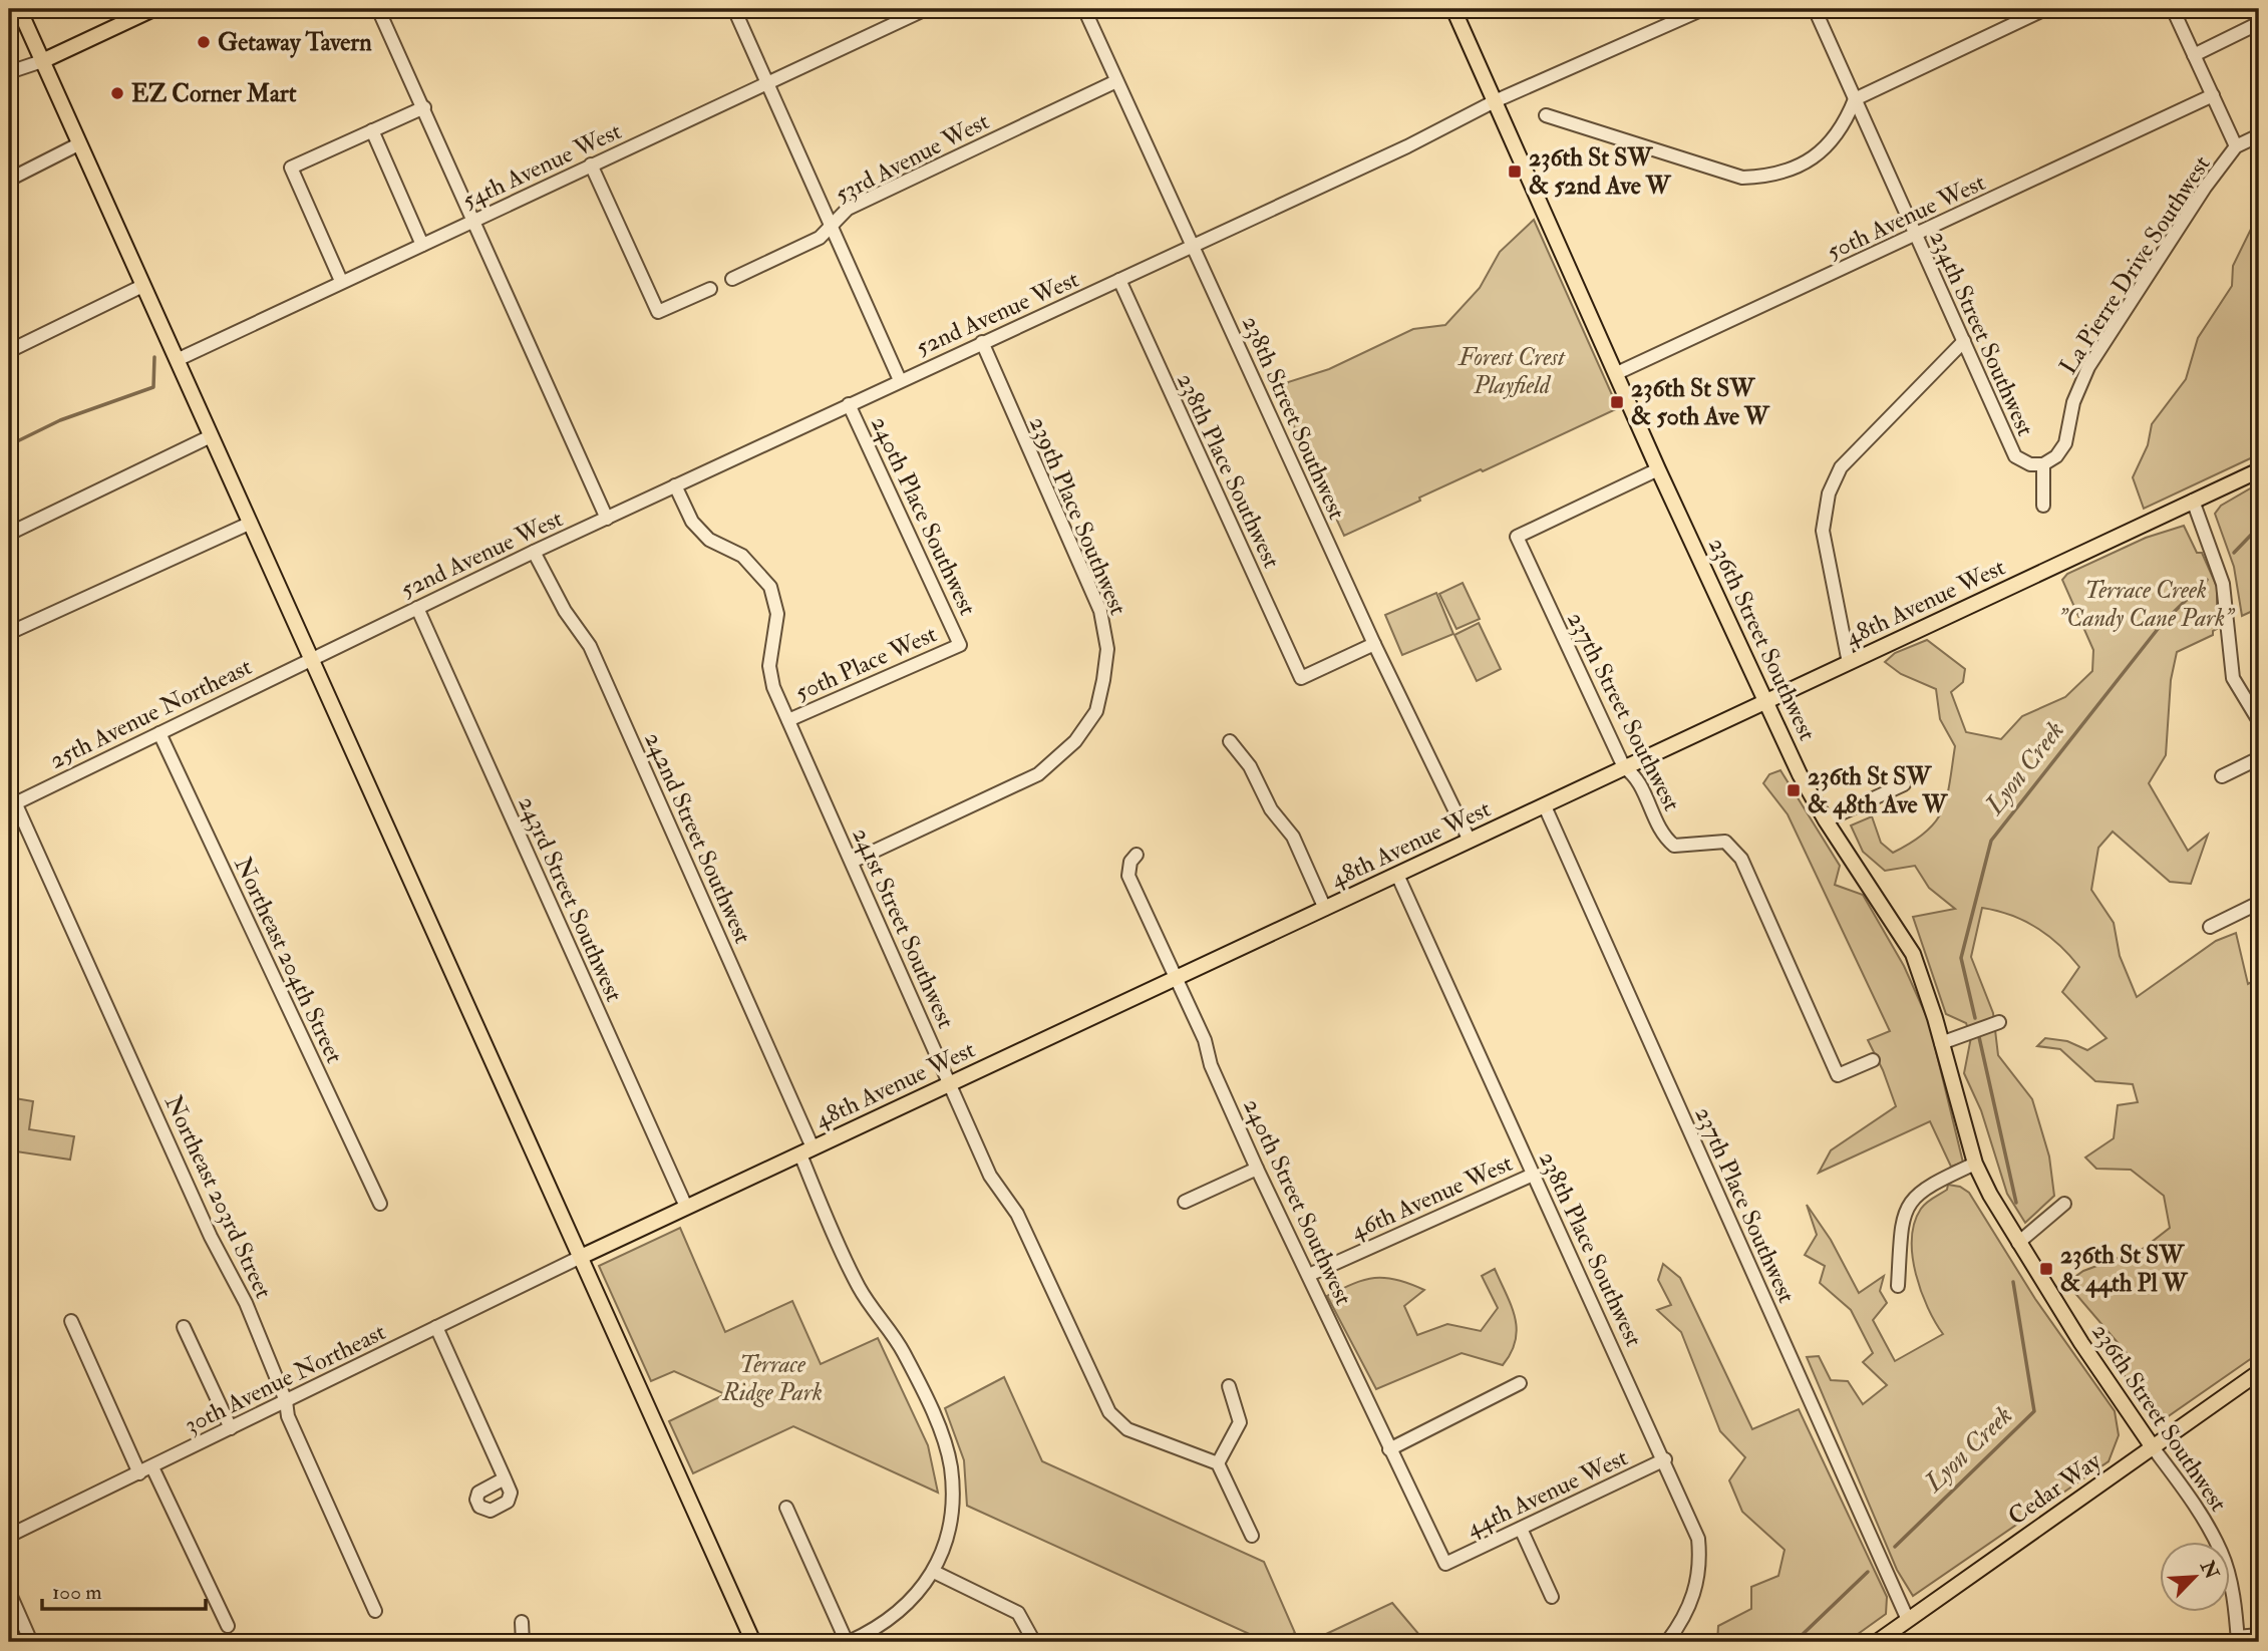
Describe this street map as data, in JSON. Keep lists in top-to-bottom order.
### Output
{
  "streets": {
    "main road": ["48th Avenue West", "236th Street Southwest", "Cedar Way"],
    "street": [
      "53rd Avenue West",
      "54th Avenue West",
      "50th Avenue West",
      "La Pierre Drive Southwest",
      "52nd Avenue West",
      "234th Street Southwest",
      "238th Street Southwest",
      "238th Place Southwest",
      "240th Place Southwest",
      "239th Place Southwest",
      "50th Place West",
      "237th Street Southwest",
      "25th Avenue Northeast",
      "242nd Street Southwest",
      "243rd Street Southwest",
      "241st Street Southwest",
      "Northeast 204th Street",
      "Northeast 203rd Street",
      "46th Avenue West",
      "240th Street Southwest",
      "237th Place Southwest",
      "30th Avenue Northeast",
      "44th Avenue West"
    ]
  },
  "crossings": [
    ["53rd Avenue West", "238th Street Southwest"],
    ["50th Avenue West", "234th Street Southwest"],
    ["50th Avenue West", "236th Street Southwest"],
    ["La Pierre Drive Southwest", "234th Street Southwest"],
    ["52nd Avenue West", "238th Street Southwest"],
    ["52nd Avenue West", "238th Place Southwest"],
    ["52nd Avenue West", "240th Place Southwest"],
    ["52nd Avenue West", "239th Place Southwest"],
    ["52nd Avenue West", "236th Street Southwest"],
    ["52nd Avenue West", "25th Avenue Northeast"],
    ["52nd Avenue West", "242nd Street Southwest"],
    ["52nd Avenue West", "243rd Street Southwest"],
    ["52nd Avenue West", "241st Street Southwest"],
    ["238th Street Southwest", "238th Place Southwest"],
    ["238th Street Southwest", "48th Avenue West"],
    ["238th Place Southwest", "48th Avenue West"],
    ["238th Place Southwest", "46th Avenue West"],
    ["238th Place Southwest", "44th Avenue West"],
    ["240th Place Southwest", "50th Place West"],
    ["239th Place Southwest", "241st Street Southwest"],
    ["48th Avenue West", "236th Street Southwest"],
    ["48th Avenue West", "237th Street Southwest"],
    ["48th Avenue West", "242nd Street Southwest"],
    ["48th Avenue West", "243rd Street Southwest"],
    ["48th Avenue West", "241st Street Southwest"],
    ["48th Avenue West", "240th Street Southwest"],
    ["48th Avenue West", "237th Place Southwest"],
    ["48th Avenue West", "30th Avenue Northeast"],
    ["236th Street Southwest", "237th Street Southwest"],
    ["236th Street Southwest", "Cedar Way"],
    ["50th Place West", "241st Street Southwest"],
    ["25th Avenue Northeast", "Northeast 204th Street"],
    ["25th Avenue Northeast", "Northeast 203rd Street"],
    ["Northeast 203rd Street", "30th Avenue Northeast"],
    ["46th Avenue West", "240th Street Southwest"],
    ["240th Street Southwest", "44th Avenue West"],
    ["237th Place Southwest", "Cedar Way"]
  ],
  "water": ["Lyon Creek"],
  "parks": ["Forest Crest Playfield", "Terrace Creek \"Candy Cane Park\"", "Terrace Ridge Park"],
  "places": {
    "other": ["Getaway Tavern", "EZ Corner Mart"],
    "transit": [
      "236th St SW & 52nd Ave W",
      "236th St SW & 50th Ave W",
      "236th St SW & 48th Ave W",
      "236th St SW & 44th Pl W"
    ]
  },
  "scale_bar": "100 m",
  "north": "top right"
}
